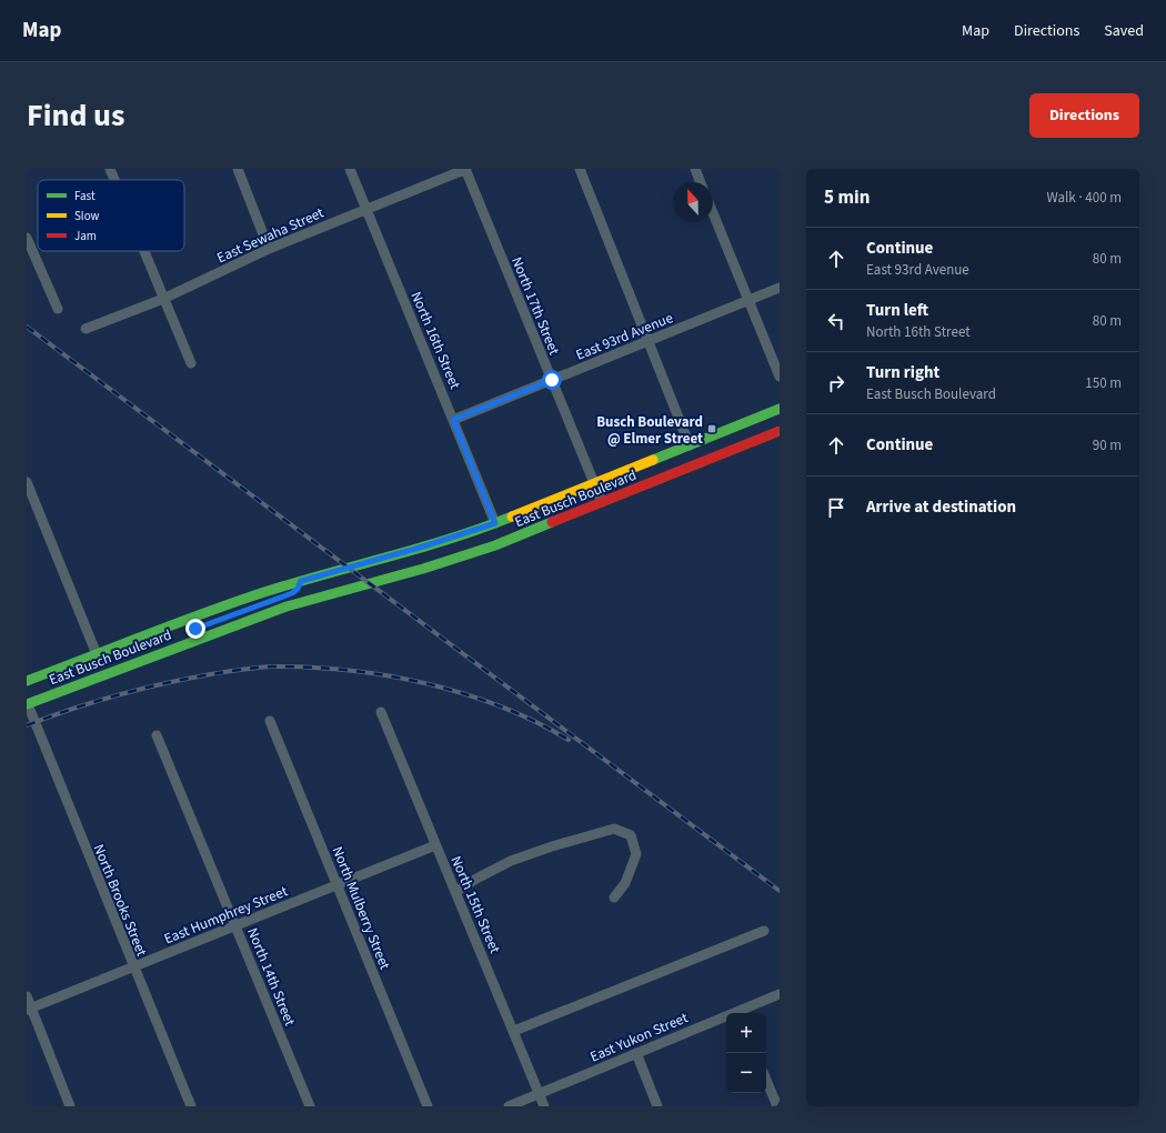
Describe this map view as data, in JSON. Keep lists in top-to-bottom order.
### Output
{
  "streets": {
    "main road": ["East Busch Boulevard"],
    "street": [
      "East Sewaha Street",
      "North 17th Street",
      "East 93rd Avenue",
      "North 16th Street",
      "North Brooks Street",
      "North 15th Street",
      "North Mulberry Street",
      "East Humphrey Street",
      "North 14th Street",
      "East Yukon Street"
    ]
  },
  "crossings": [
    ["East Sewaha Street", "North 17th Street"],
    ["East Sewaha Street", "North 16th Street"],
    ["North 17th Street", "East 93rd Avenue"],
    ["North 17th Street", "East Busch Boulevard"],
    ["East 93rd Avenue", "North 16th Street"],
    ["North 16th Street", "East Busch Boulevard"],
    ["East Busch Boulevard", "North Brooks Street"],
    ["North Brooks Street", "East Humphrey Street"],
    ["North 15th Street", "East Humphrey Street"],
    ["North 15th Street", "East Yukon Street"],
    ["North Mulberry Street", "East Humphrey Street"],
    ["East Humphrey Street", "North 14th Street"]
  ],
  "places": {
    "transit": ["Busch Boulevard @ Elmer Street"]
  },
  "legend": ["Fast", "Slow", "Jam"],
  "north": "top",
  "page": {
    "header": "Map",
    "nav": ["Map", "Directions", "Saved"],
    "title": "Find us",
    "buttons": "Directions",
    "heading": ["5 min", "Walk · 400 m"],
    "list": [
      ["Continue", "East 93rd Avenue", "80 m"],
      ["Turn left", "North 16th Street", "80 m"],
      ["Turn right", "East Busch Boulevard", "150 m"],
      ["Continue", "90 m"],
      "Arrive at destination"
    ],
    "map_buttons": ["+", "−"]
  }
}
